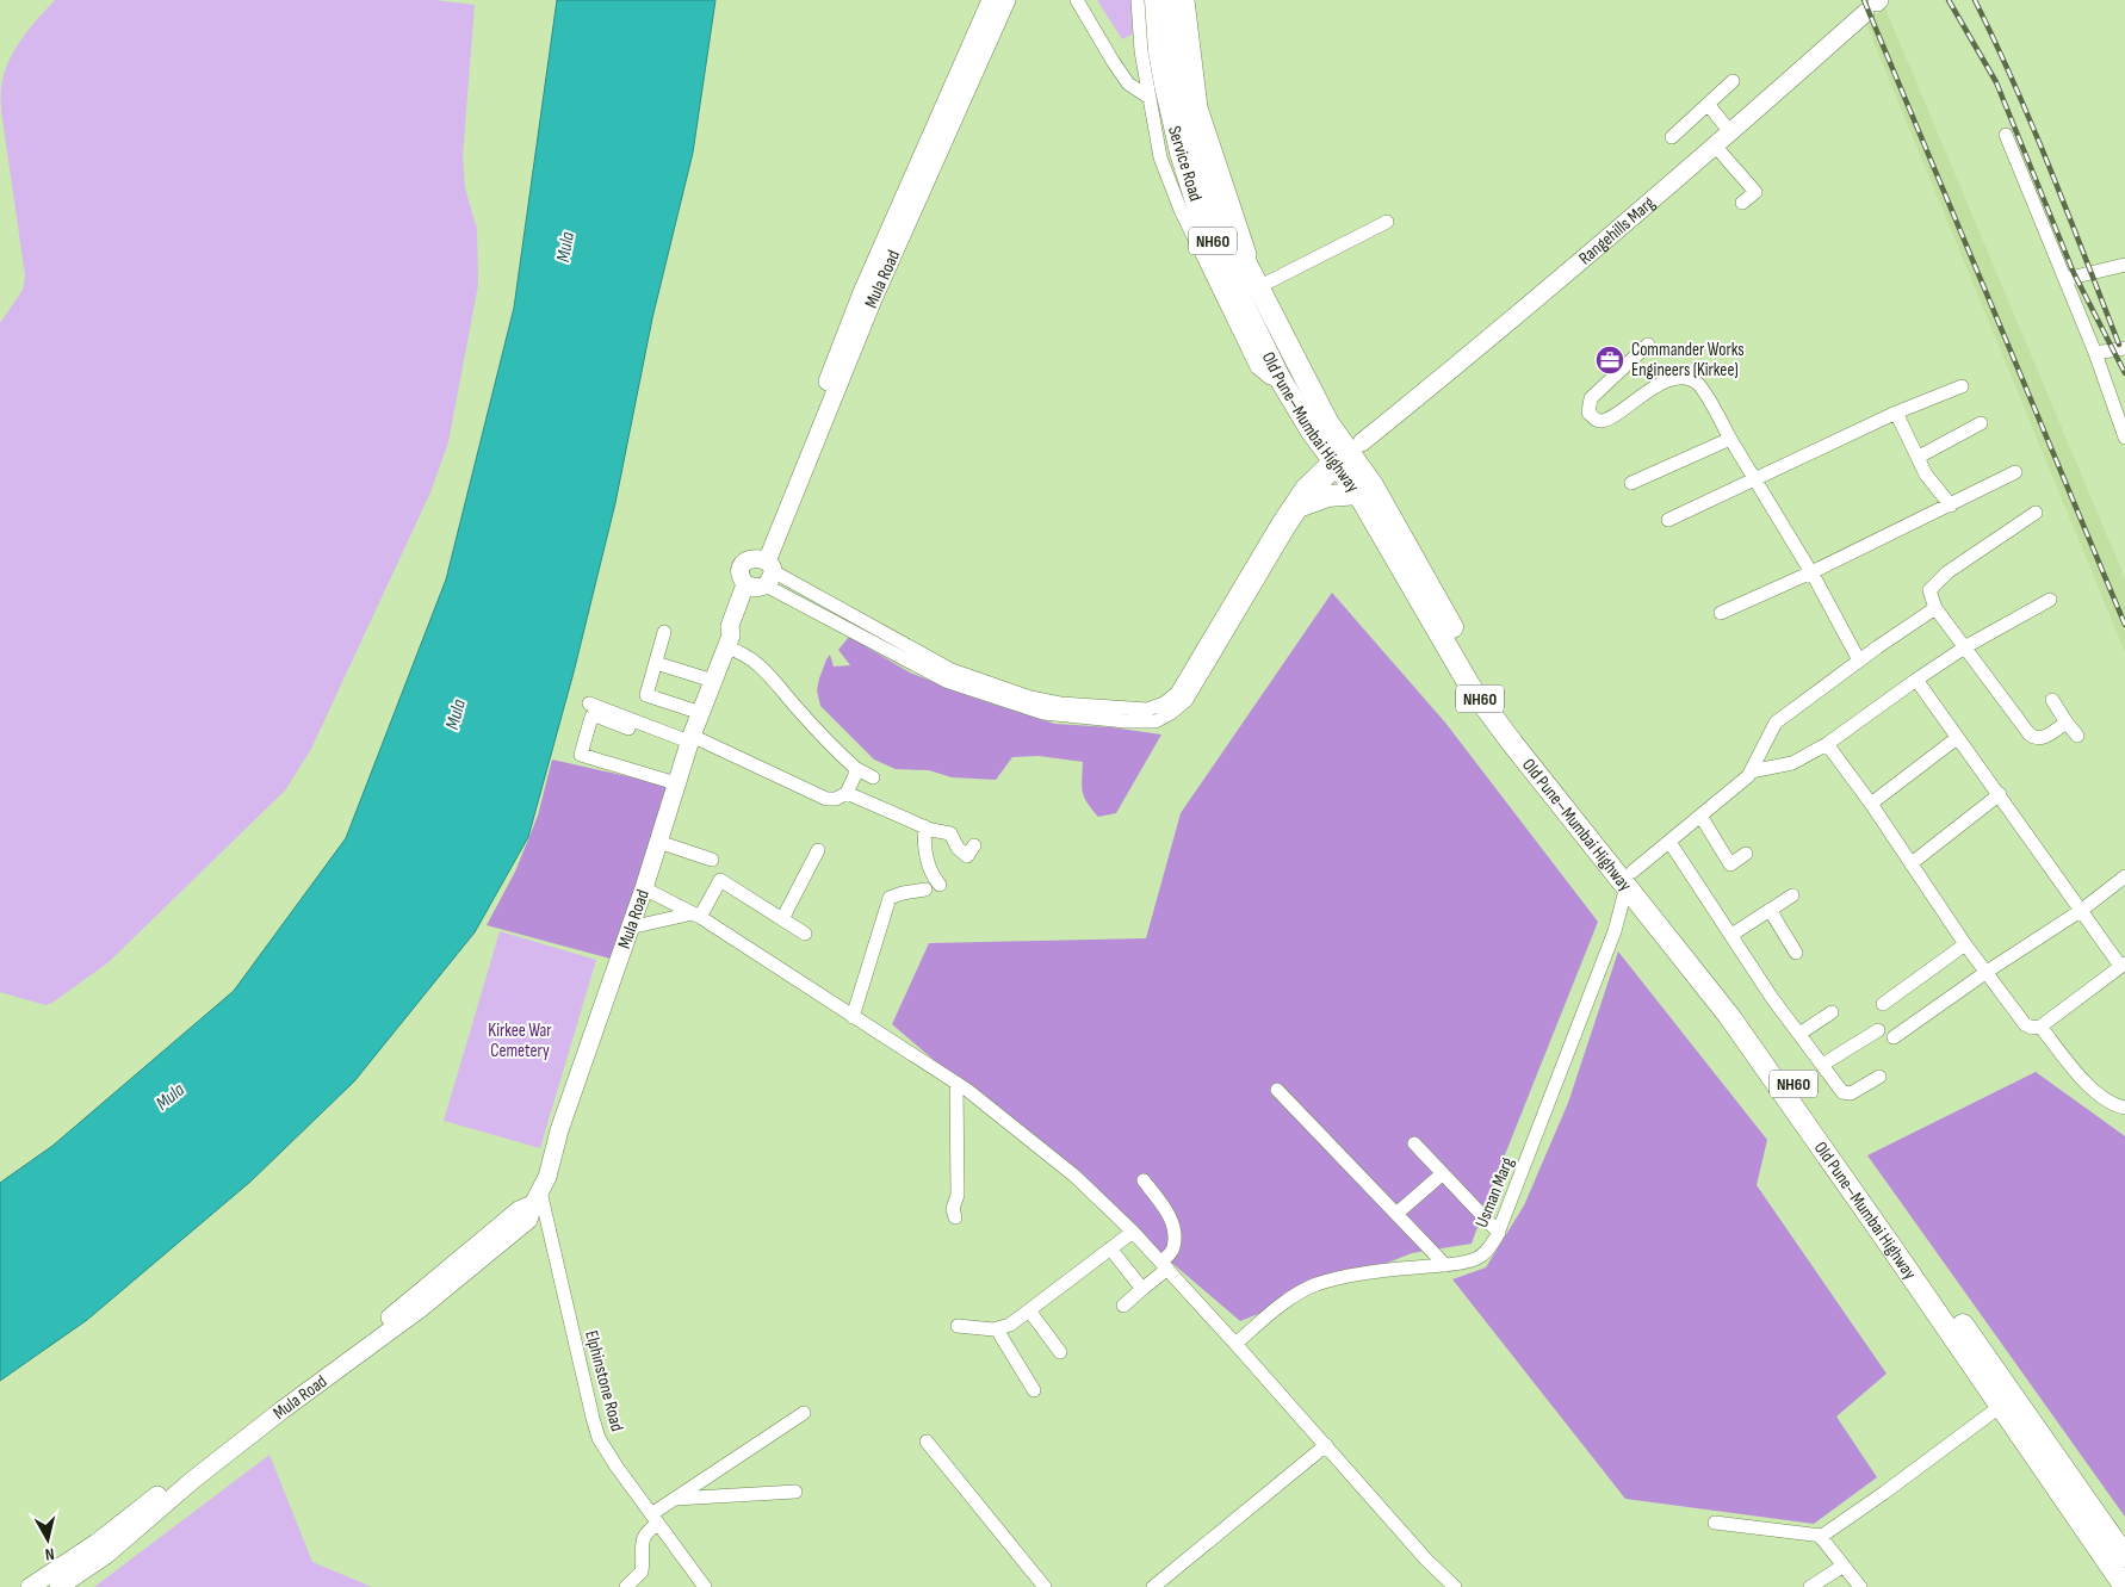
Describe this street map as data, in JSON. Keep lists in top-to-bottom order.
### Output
{
  "streets": {
    "highway": ["NH60", "Old Pune–Mumbai Highway"],
    "main road": ["Rangehills Marg", "Mula Road"],
    "street": ["Service Road", "Usman Marg", "Elphinstone Road"]
  },
  "crossings": [
    ["Service Road", "Old Pune–Mumbai Highway"],
    ["Rangehills Marg", "Old Pune–Mumbai Highway"],
    ["Mula Road", "Elphinstone Road"],
    ["Old Pune–Mumbai Highway", "Usman Marg"]
  ],
  "water": ["Mula"],
  "parks": ["Kirkee War Cemetery"],
  "places": {
    "office": ["Commander Works Engineers (Kirkee)"]
  },
  "north": "bottom"
}
